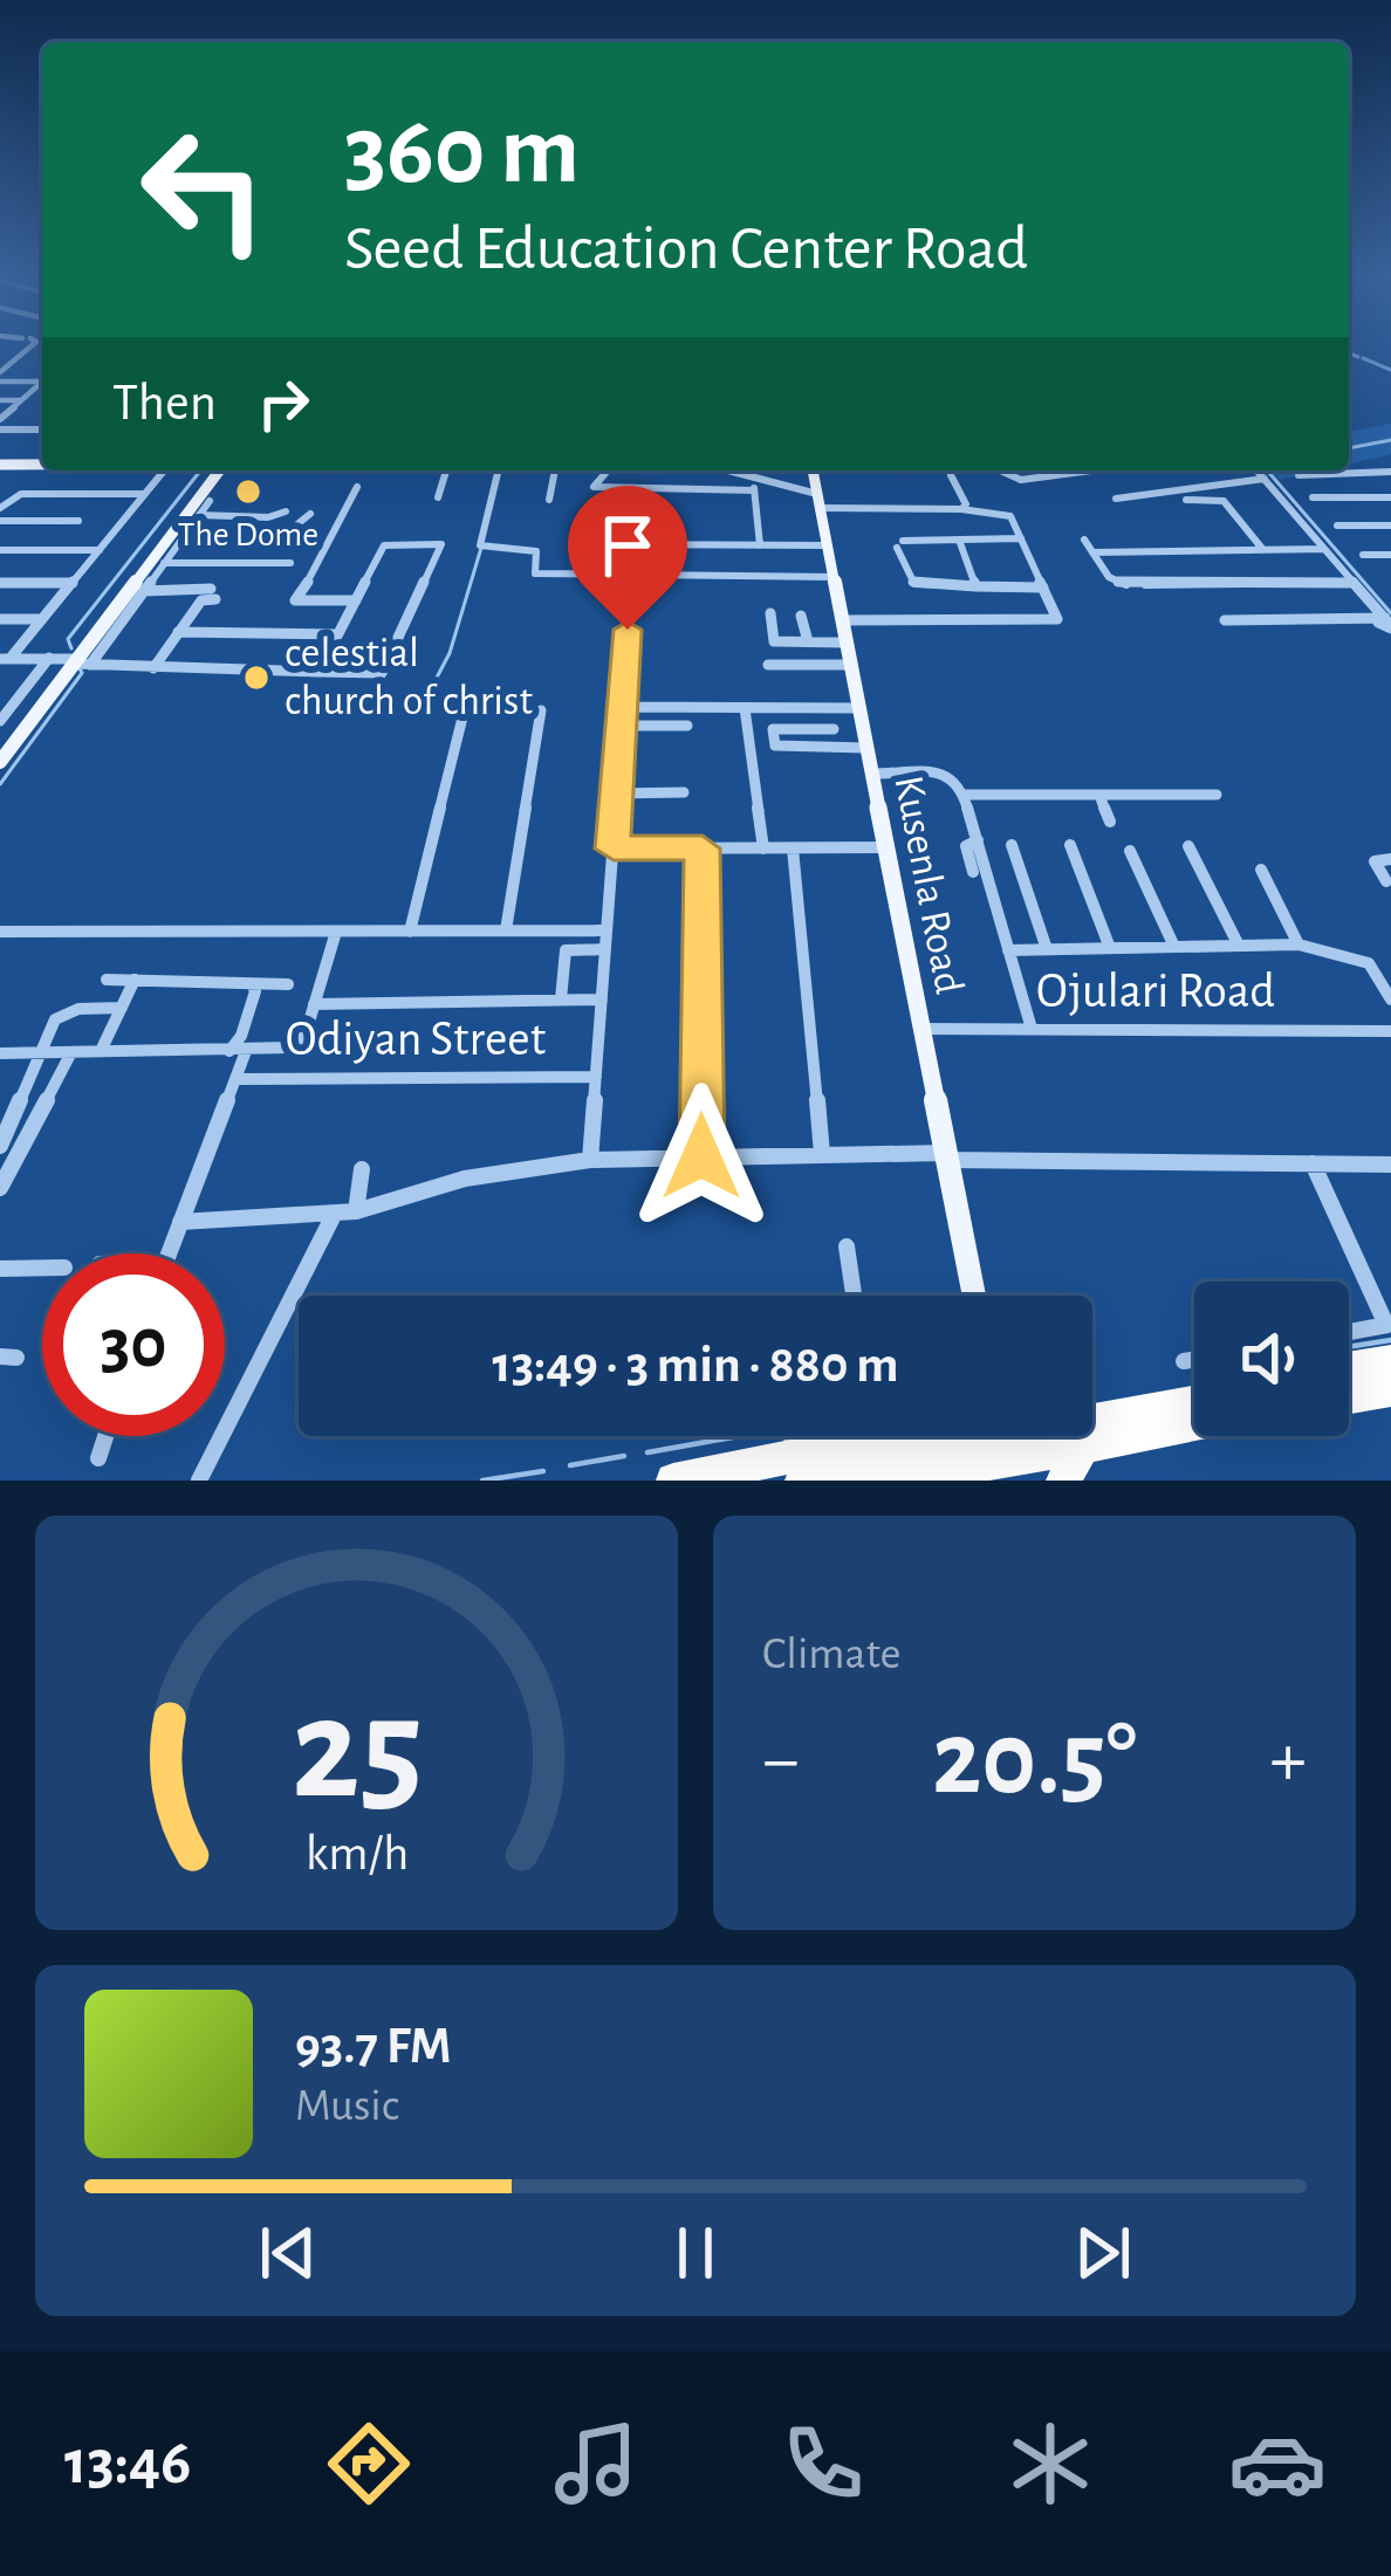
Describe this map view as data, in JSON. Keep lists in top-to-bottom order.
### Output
{
  "streets": {
    "main road": ["Kusenla Road"],
    "street": ["Ojulari Road", "Odiyan Street"]
  },
  "crossings": [
    ["Kusenla Road", "Ojulari Road"]
  ],
  "places": ["The Dome", "celestial church of christ"],
  "page": {
    "turn": ["360 m", "Seed Education Center Road"],
    "then": "Then",
    "limit": "30",
    "trip": "13:49 · 3 min · 880 m",
    "tile": "Climate",
    "heat": ["−", "20.5°", "+"],
    "song": ["93.7 FM", "Music"],
    "tabs": "13:46",
    "gauge": ["25", "km/h"]
  }
}
